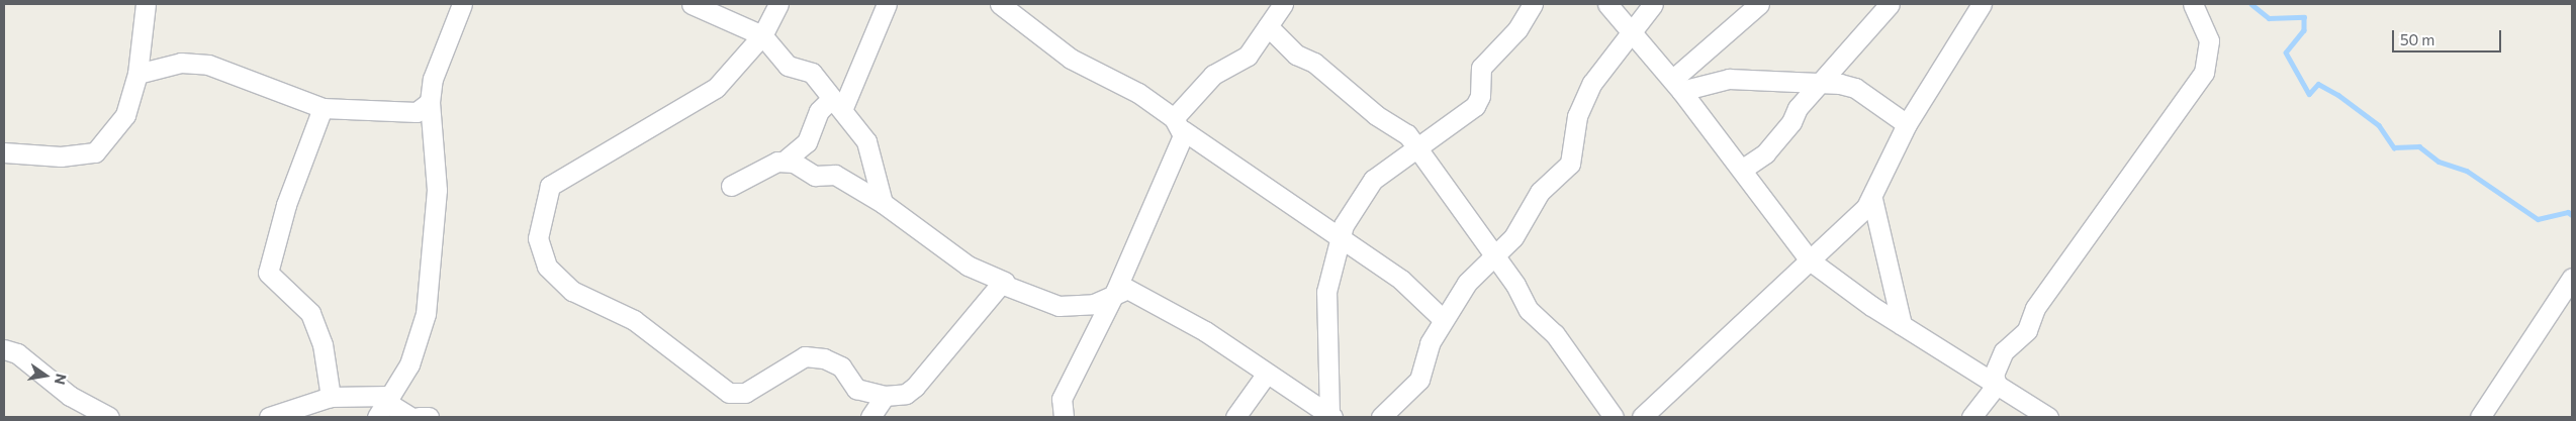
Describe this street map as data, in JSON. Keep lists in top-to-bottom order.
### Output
{
  "scale_bar": "50 m",
  "north": "right"
}
